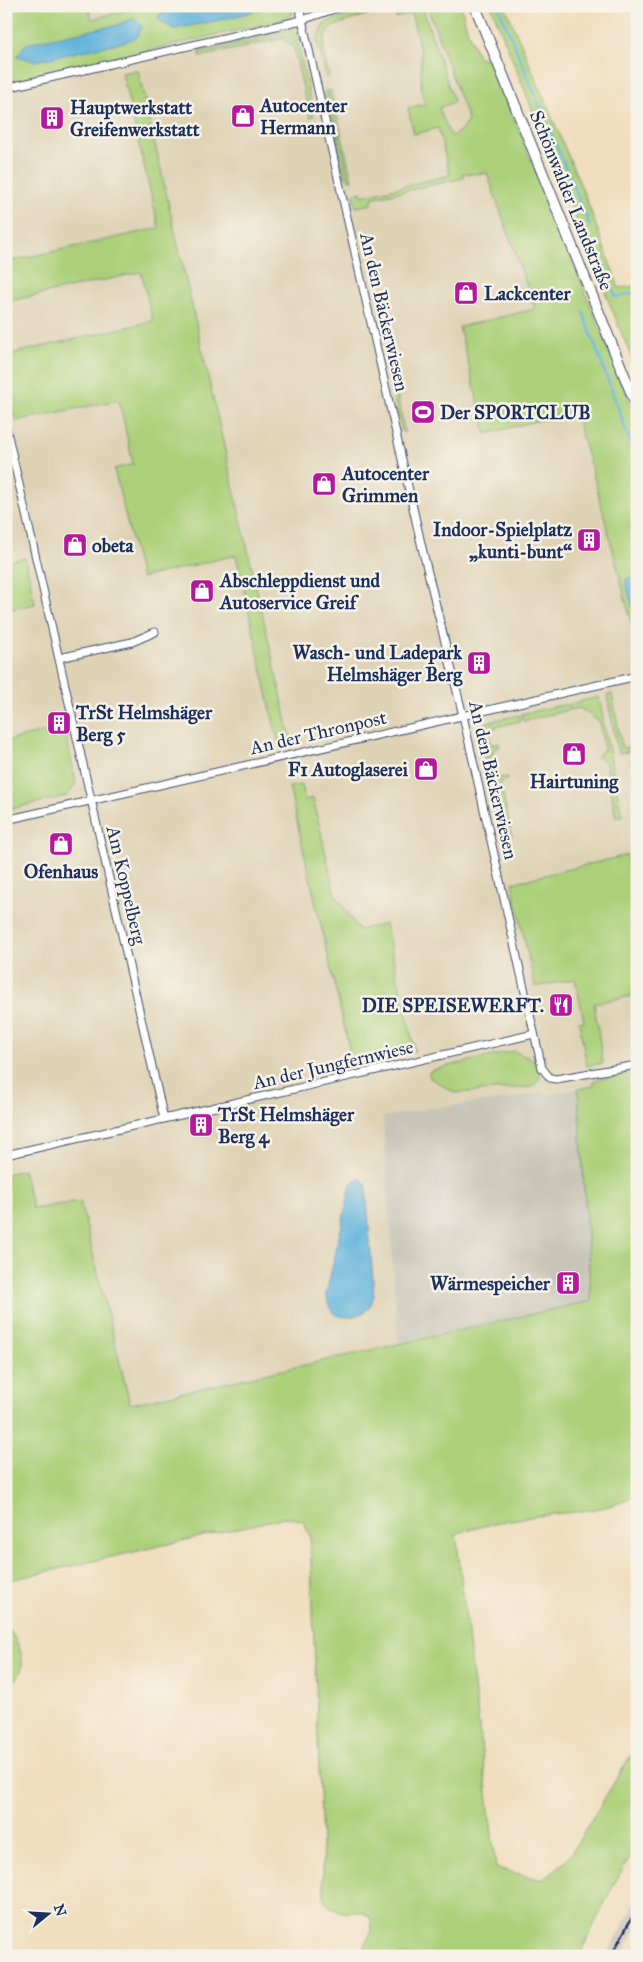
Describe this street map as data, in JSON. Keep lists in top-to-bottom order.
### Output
{
  "streets": {
    "main road": ["Schönwalder Landstraße"],
    "street": [
      "An den Bäckerwiesen",
      "An der Thronpost",
      "Am Koppelberg",
      "An der Jungfernwiese"
    ]
  },
  "crossings": [
    ["An den Bäckerwiesen", "An der Thronpost"],
    ["An den Bäckerwiesen", "An der Jungfernwiese"],
    ["An der Thronpost", "Am Koppelberg"],
    ["Am Koppelberg", "An der Jungfernwiese"]
  ],
  "places": {
    "shop": [
      "Autocenter Hermann",
      "Lackcenter",
      "Autocenter Grimmen",
      "obeta",
      "Abschleppdienst und Autoservice Greif",
      "Hairtuning",
      "F1 Autoglaserei",
      "Ofenhaus"
    ],
    "building": [
      "Hauptwerkstatt Greifenwerkstatt",
      "Indoor-Spielplatz „kunti-bunt“",
      "Wasch- und Ladepark Helmshäger Berg",
      "TrSt Helmshäger Berg 5",
      "TrSt Helmshäger Berg 4",
      "Wärmespeicher"
    ],
    "sports": ["Der SPORTCLUB"],
    "restaurant": ["DIE SPEISEWERFT."]
  },
  "north": "right"
}
